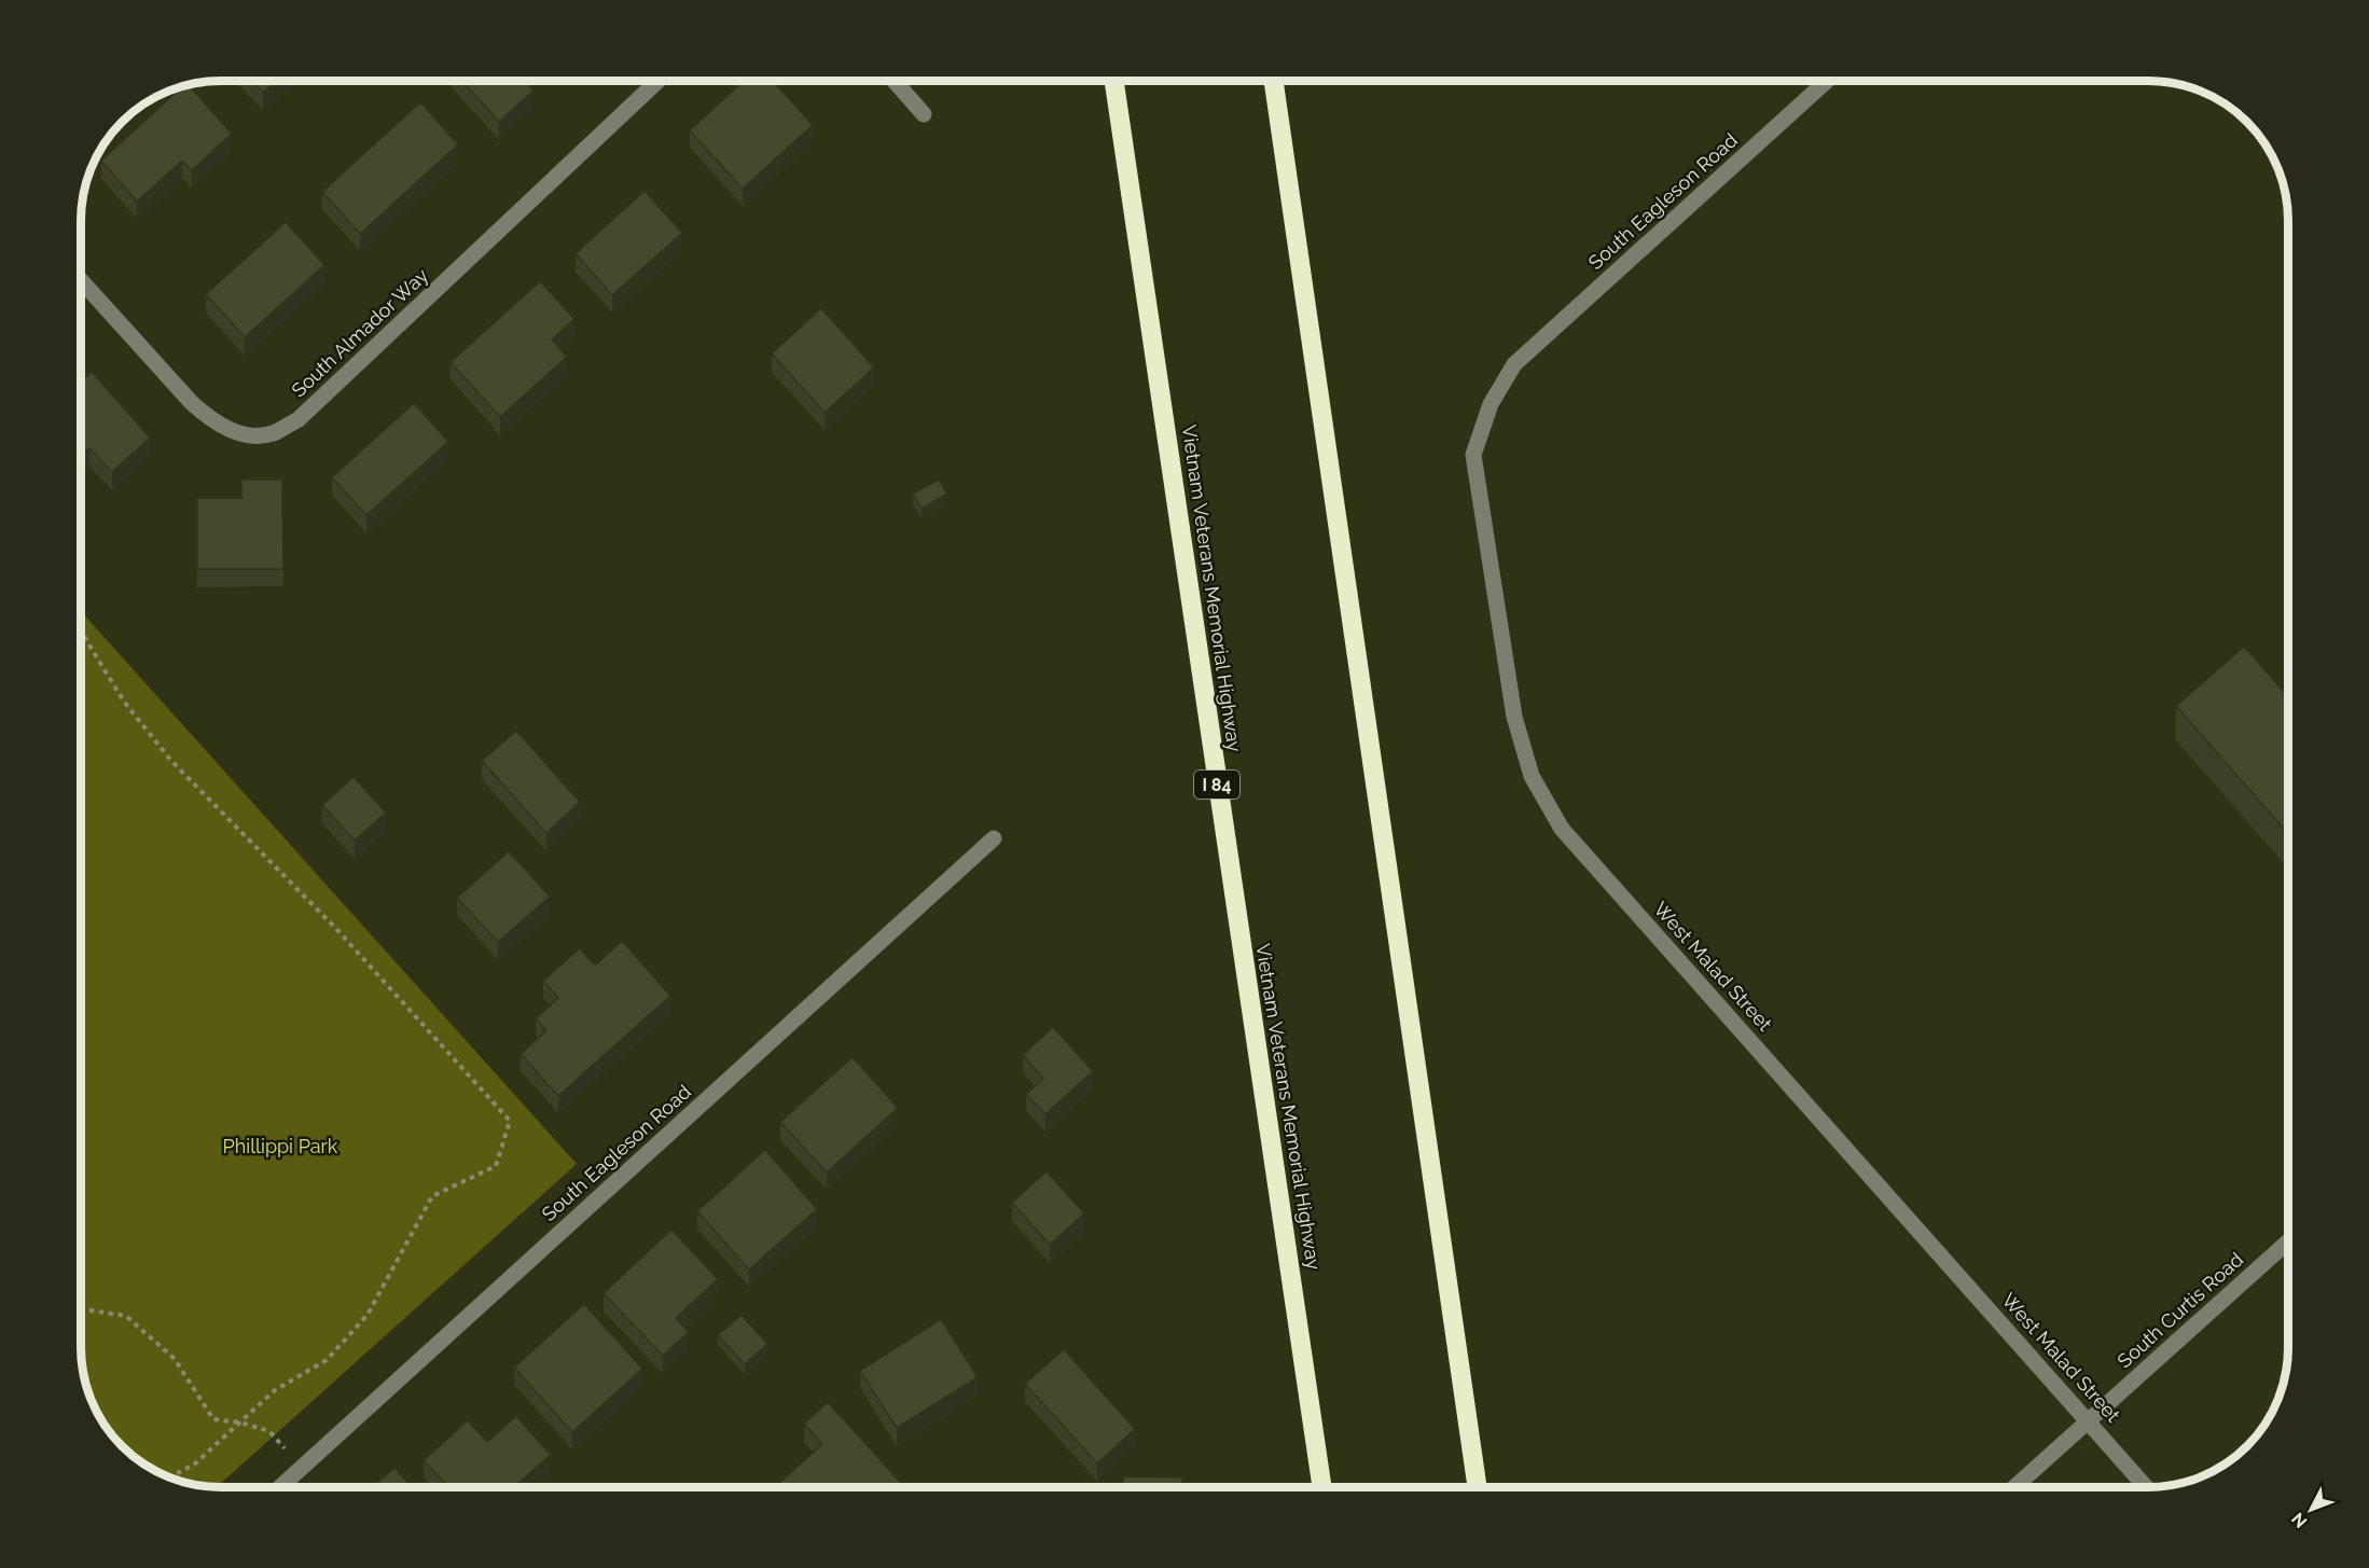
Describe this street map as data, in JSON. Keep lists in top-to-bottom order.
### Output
{
  "streets": {
    "highway": ["Vietnam Veterans Memorial Highway", "I 84"],
    "street": [
      "South Eagleson Road",
      "South Almador Way",
      "West Malad Street",
      "South Curtis Road"
    ]
  },
  "crossings": [
    ["South Eagleson Road", "West Malad Street"],
    ["West Malad Street", "South Curtis Road"]
  ],
  "parks": ["Phillippi Park"],
  "north": "bottom left"
}
